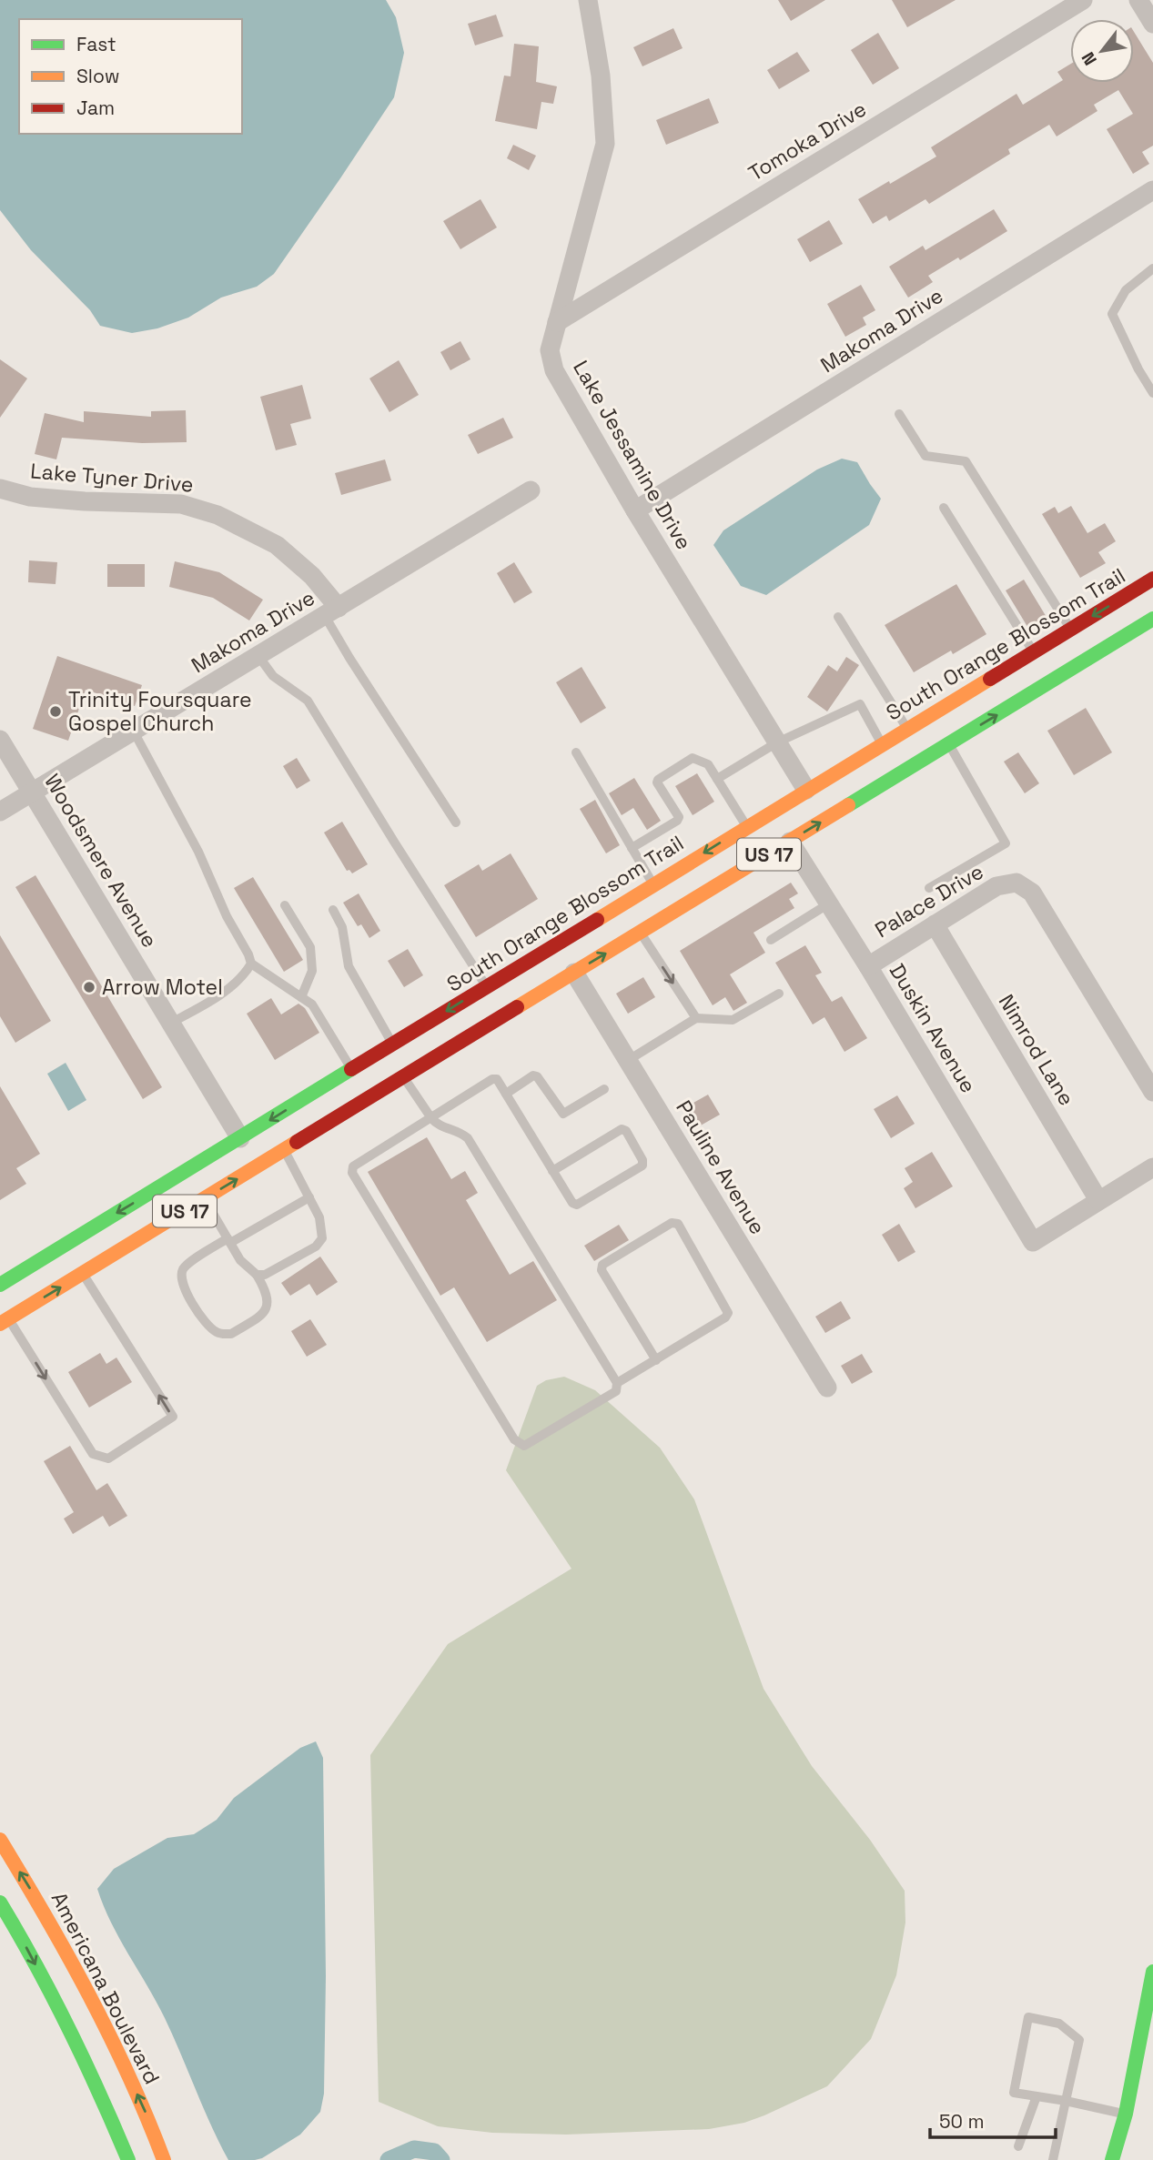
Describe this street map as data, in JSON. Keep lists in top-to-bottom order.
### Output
{
  "streets": {
    "main road": ["South Orange Blossom Trail", "US 17", "Americana Boulevard"],
    "street": [
      "Tomoka Drive",
      "Makoma Drive",
      "Lake Jessamine Drive",
      "Lake Tyner Drive",
      "Woodsmere Avenue",
      "Palace Drive",
      "Duskin Avenue",
      "Nimrod Lane",
      "Pauline Avenue"
    ]
  },
  "crossings": [
    ["Tomoka Drive", "Lake Jessamine Drive"],
    ["Makoma Drive", "Lake Jessamine Drive"],
    ["Makoma Drive", "Lake Tyner Drive"],
    ["Makoma Drive", "Woodsmere Avenue"],
    ["Lake Jessamine Drive", "South Orange Blossom Trail"],
    ["South Orange Blossom Trail", "Woodsmere Avenue"],
    ["US 17", "Duskin Avenue"],
    ["US 17", "Pauline Avenue"],
    ["Palace Drive", "Duskin Avenue"],
    ["Palace Drive", "Nimrod Lane"],
    ["Duskin Avenue", "Nimrod Lane"]
  ],
  "places": ["Trinity Foursquare Gospel Church", "Arrow Motel"],
  "legend": ["Fast", "Slow", "Jam"],
  "scale_bar": "50 m",
  "north": "bottom left"
}
